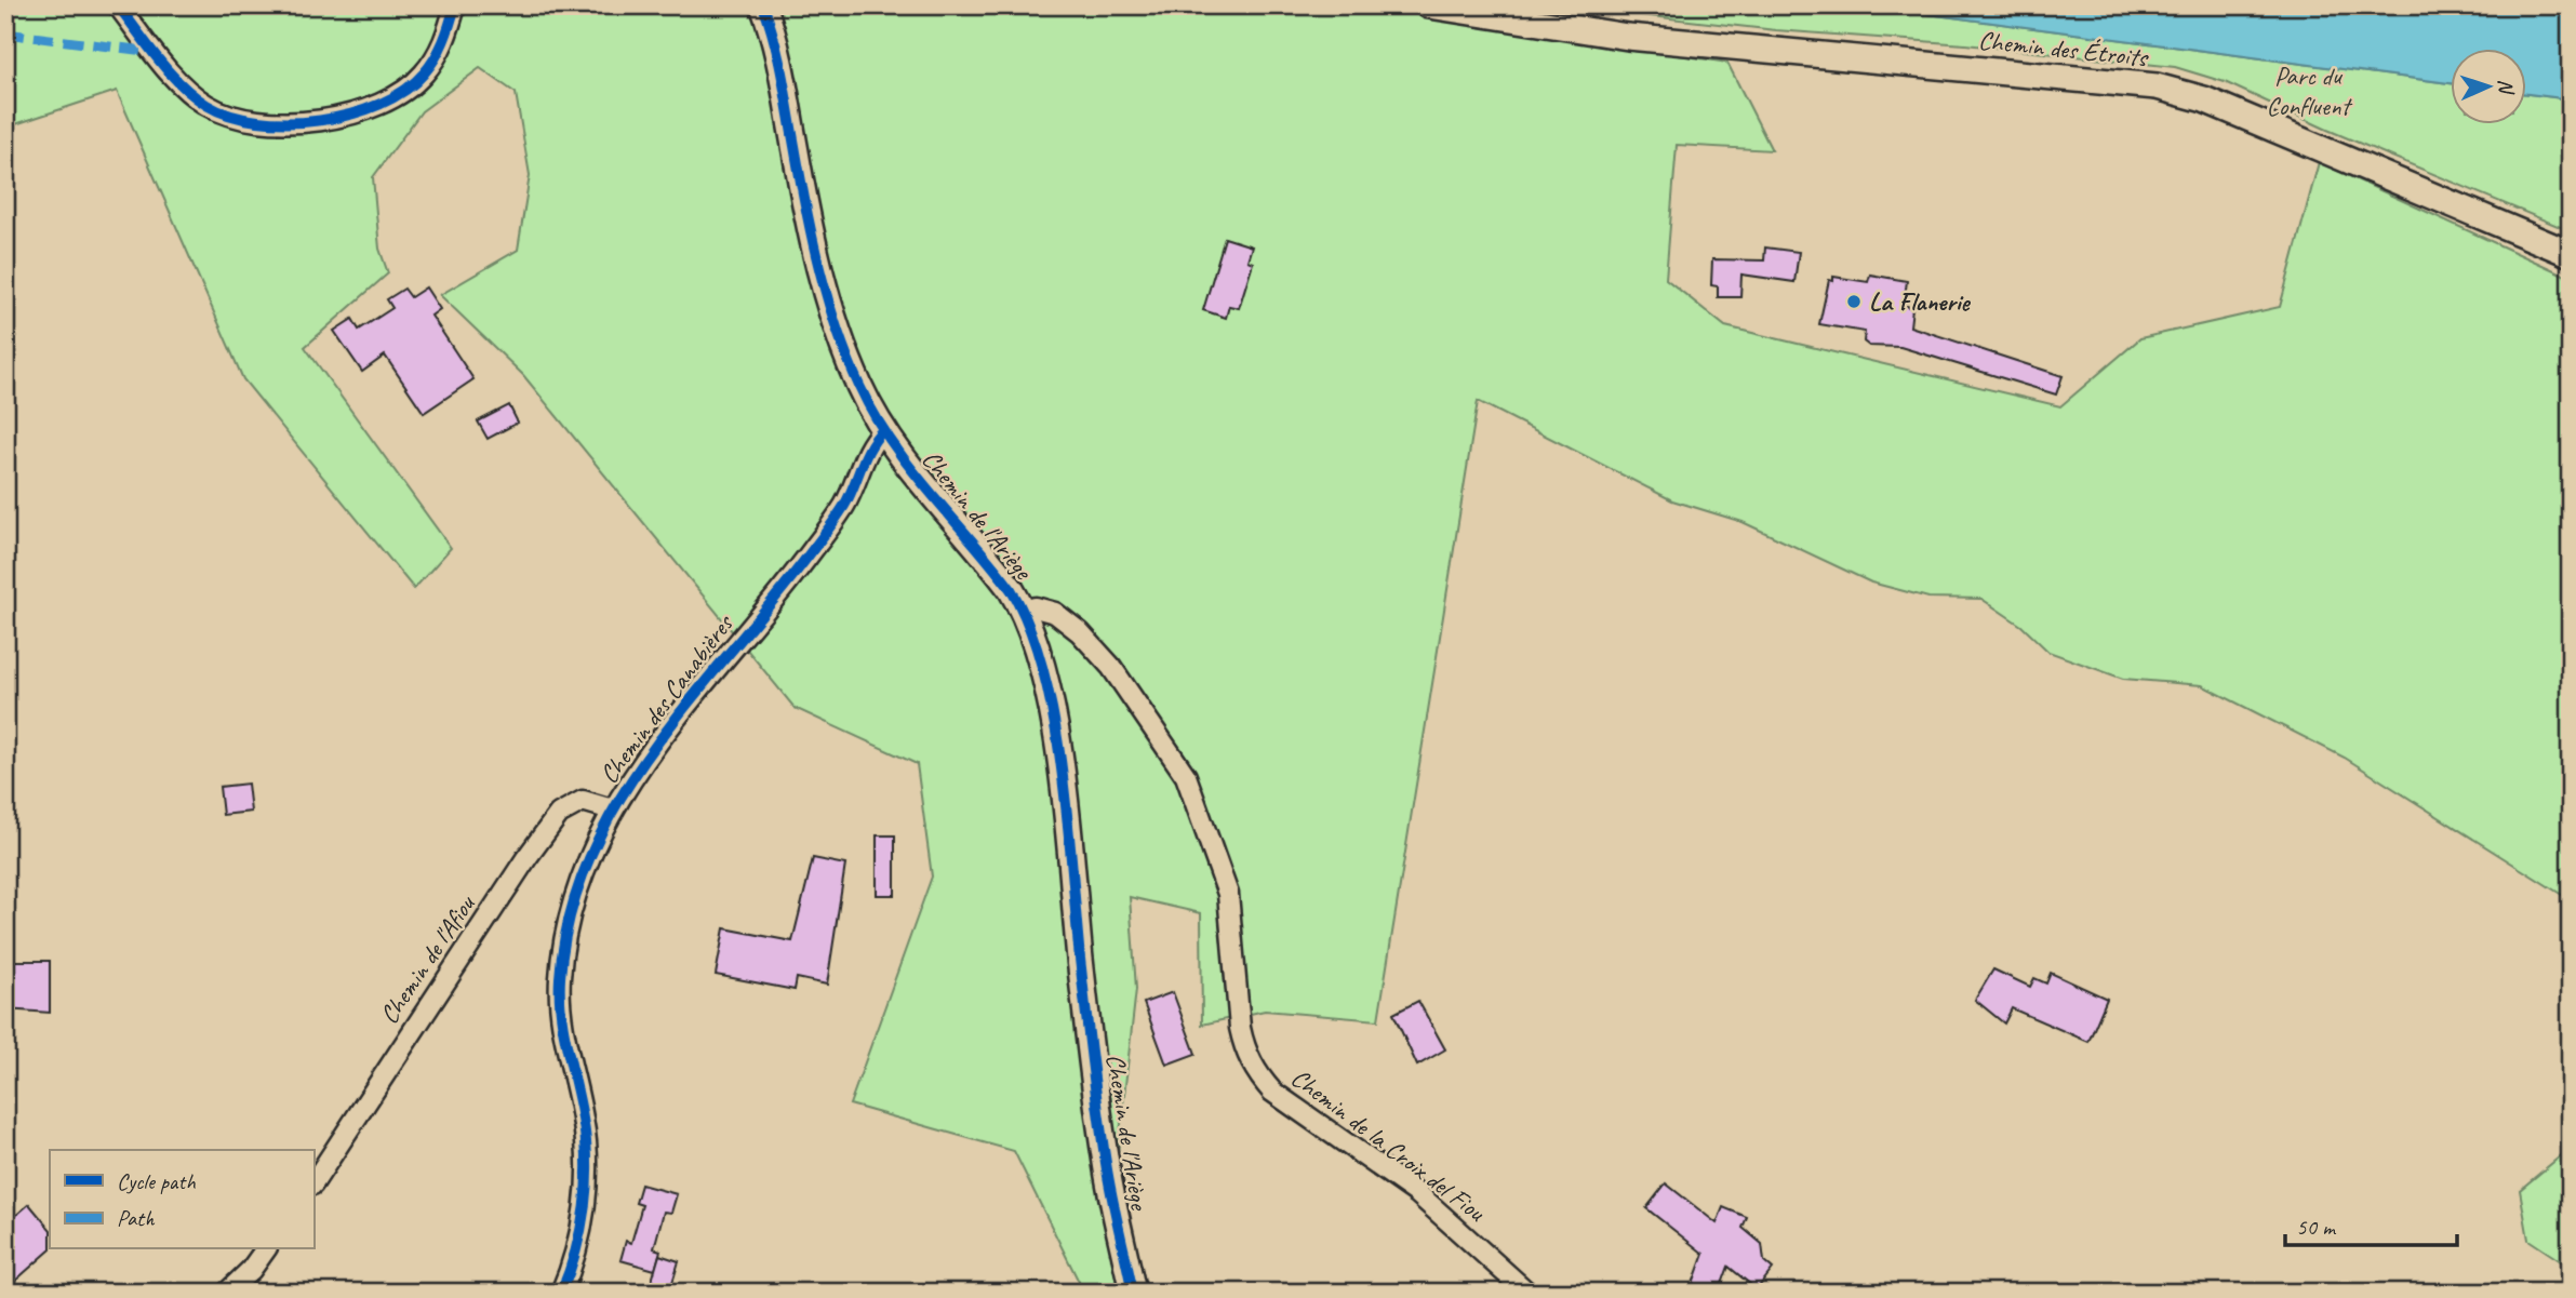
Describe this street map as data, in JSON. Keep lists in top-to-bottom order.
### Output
{
  "streets": {
    "street": [
      "Chemin des Étroits",
      "Chemin de l'Ariège",
      "Chemin des Canabières",
      "Chemin de l'Afiou",
      "Chemin de la Croix del Fiou"
    ]
  },
  "crossings": [
    ["Chemin de l'Ariège", "Chemin des Canabières"],
    ["Chemin de l'Ariège", "Chemin de la Croix del Fiou"],
    ["Chemin des Canabières", "Chemin de l'Afiou"]
  ],
  "parks": ["Parc du Confluent"],
  "places": ["La Flanerie"],
  "legend": ["Cycle path", "Path"],
  "scale_bar": "50 m",
  "north": "right"
}
